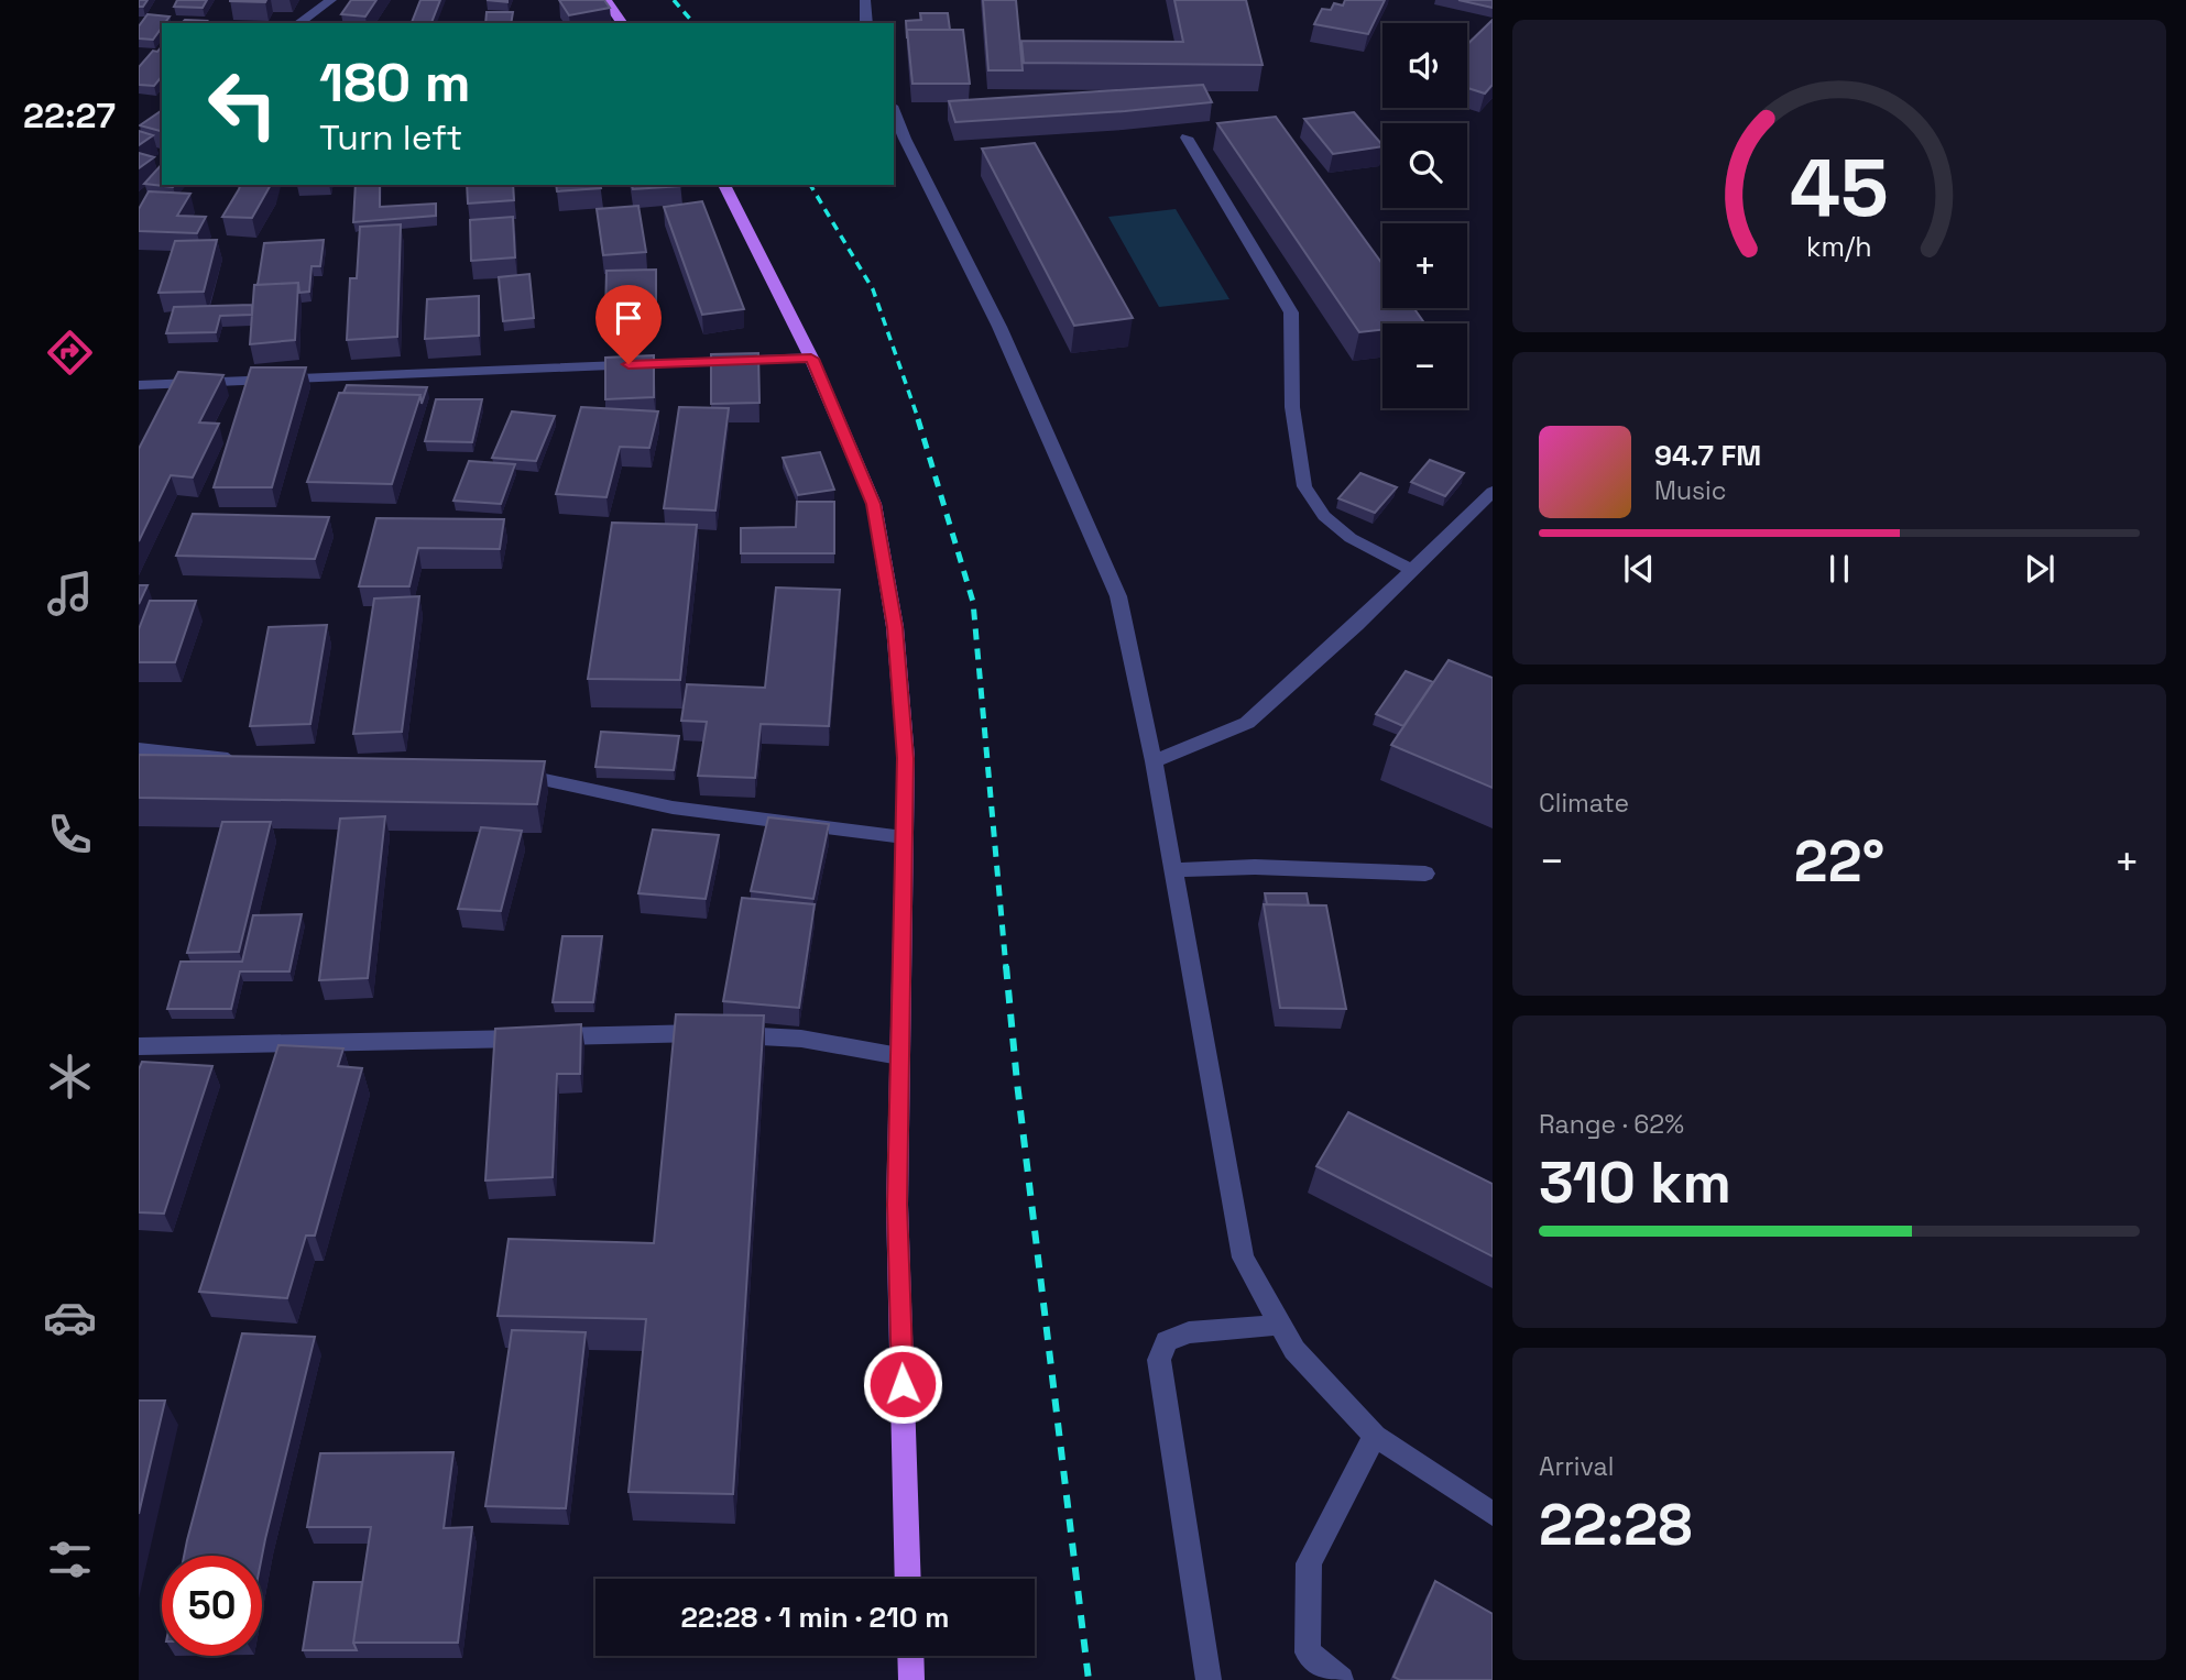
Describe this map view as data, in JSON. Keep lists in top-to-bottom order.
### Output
{
  "page": {
    "tabs": "22:27",
    "map_buttons": ["+", "−"],
    "turn": ["180 m", "Turn left"],
    "song": ["94.7 FM", "Music"],
    "tile": [
      "Climate",
      ["Range · 62%", "310 km"],
      ["Arrival", "22:28"]
    ],
    "heat": ["−", "22°", "+"],
    "limit": "50",
    "trip": "22:28 · 1 min · 210 m",
    "gauge": ["45", "km/h"]
  }
}
